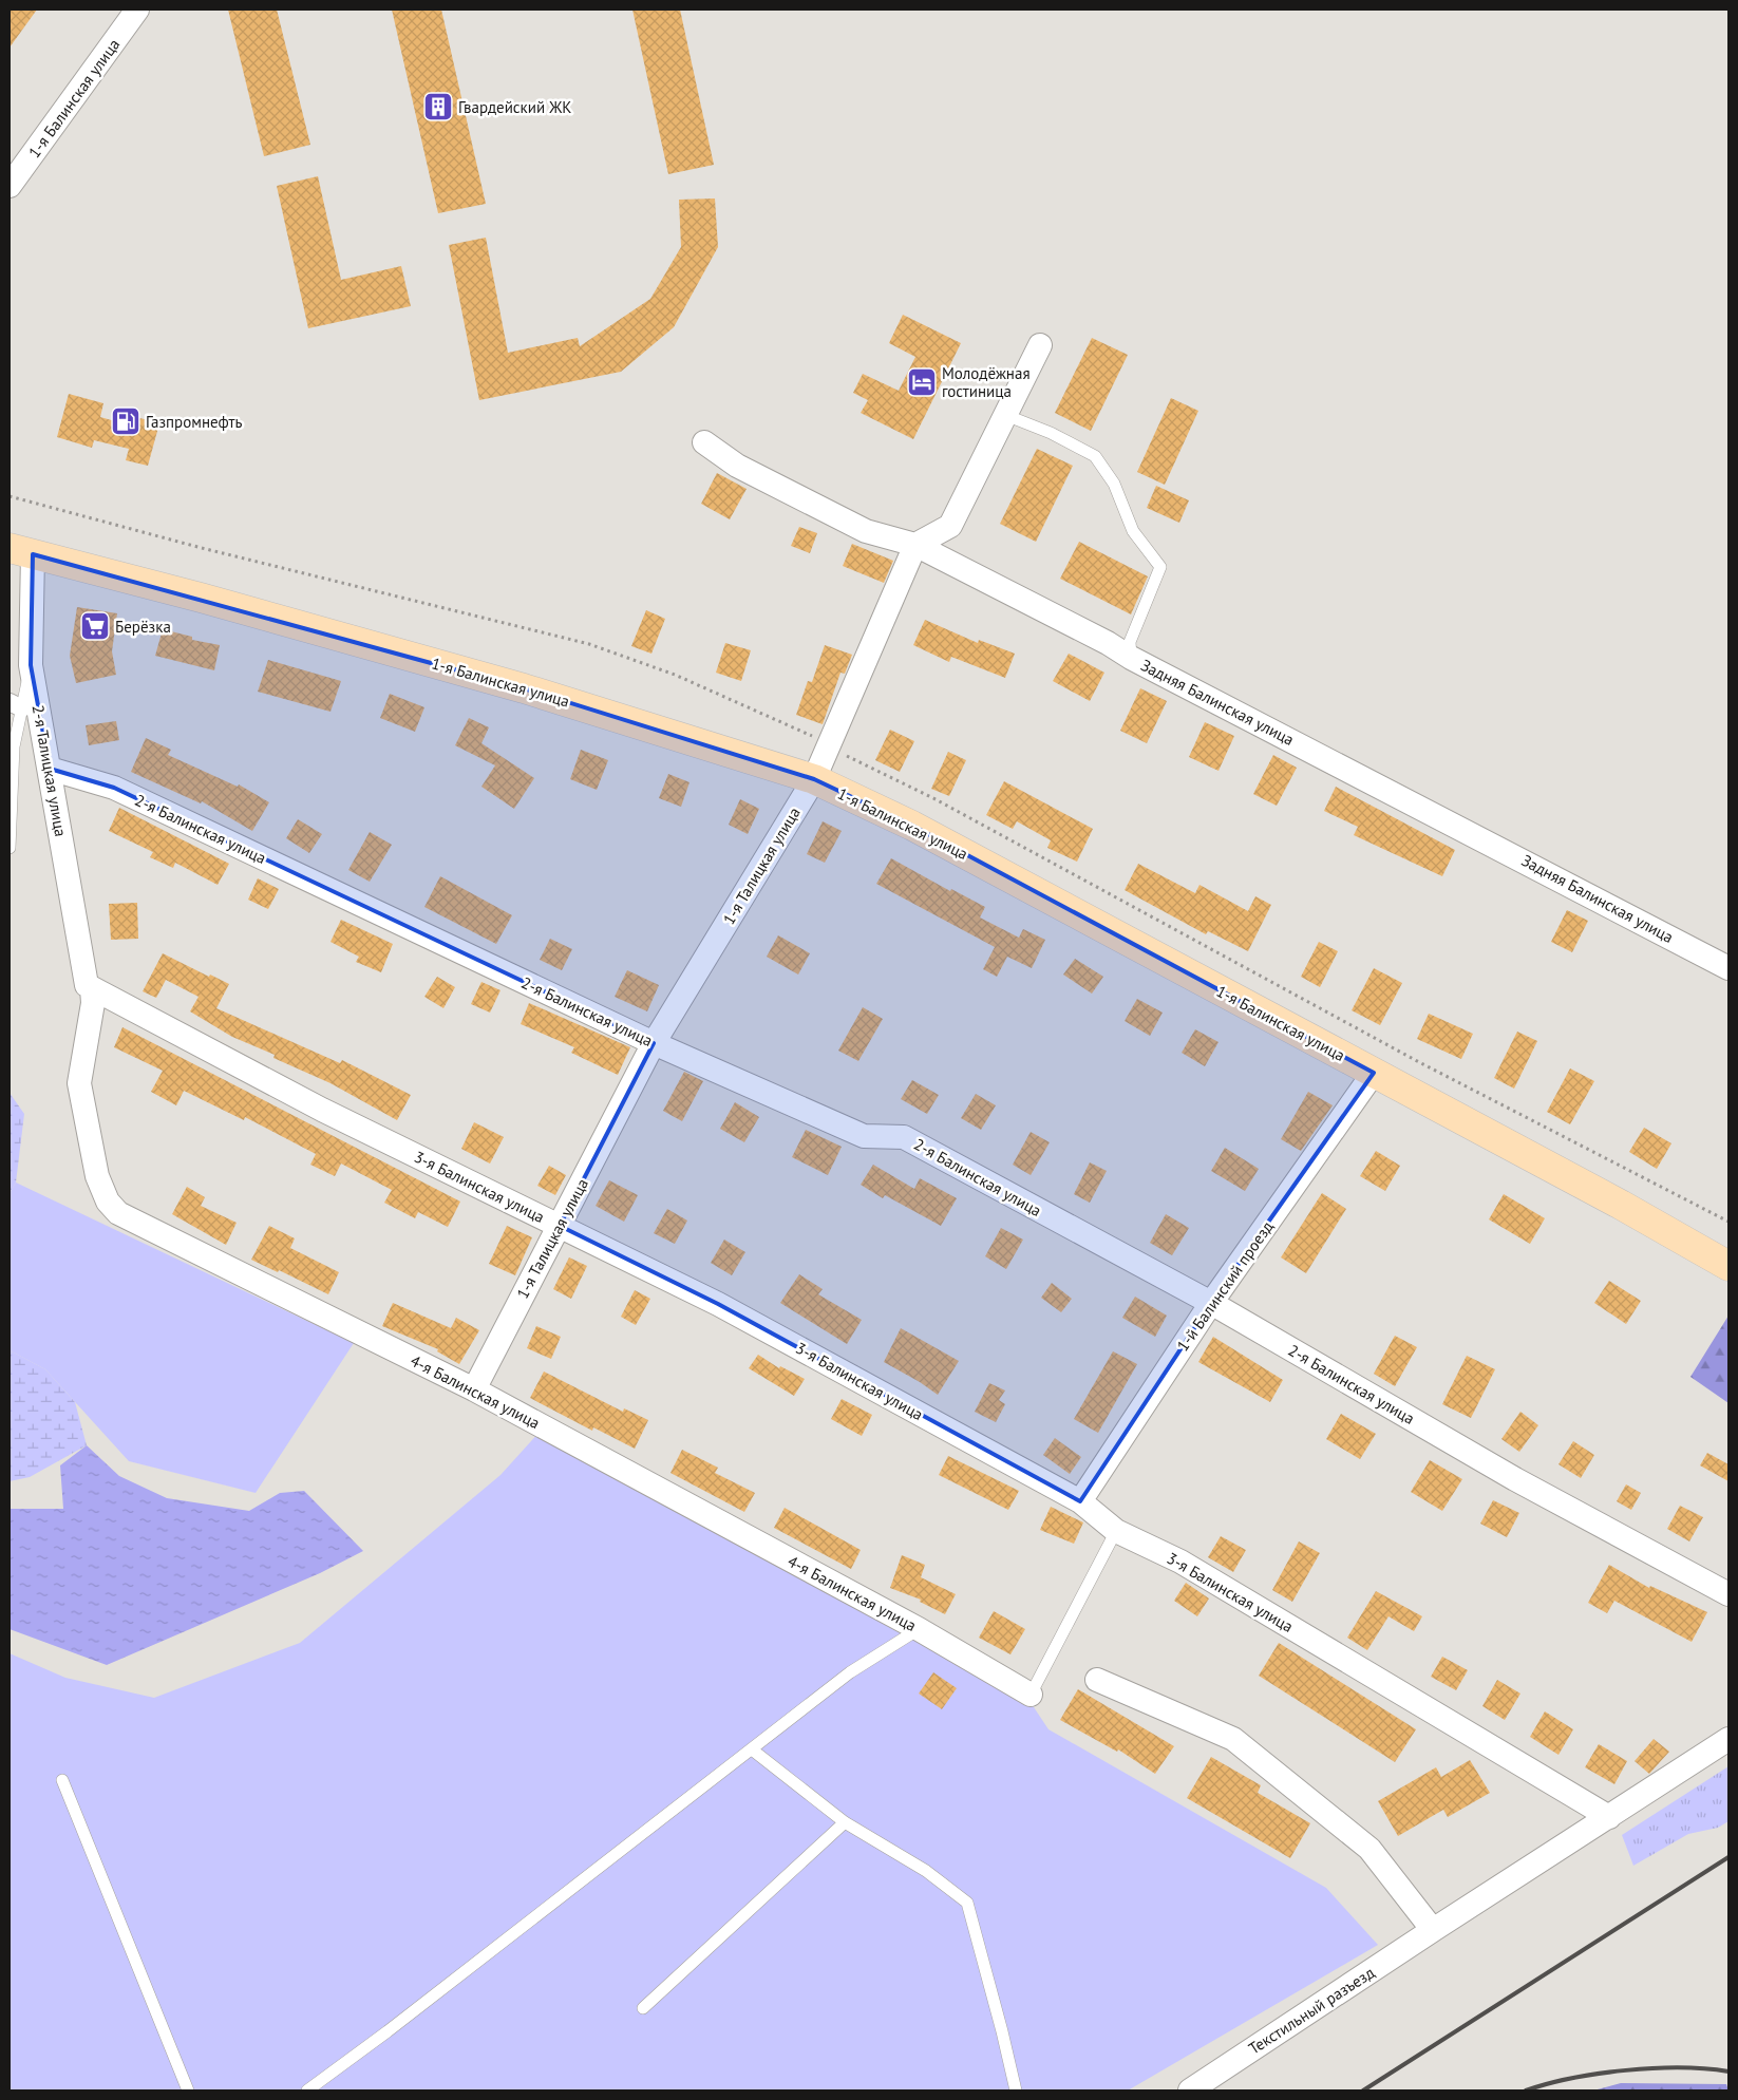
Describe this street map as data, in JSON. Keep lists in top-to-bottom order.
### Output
{
  "streets": {
    "main road": ["1-я Балинская улица"],
    "street": [
      "Задняя Балинская улица",
      "2-я Талицкая улица",
      "2-я Балинская улица",
      "1-я Талицкая улица",
      "3-я Балинская улица",
      "1-й Балинский проезд",
      "4-я Балинская улица",
      "Текстильный разъезд"
    ]
  },
  "crossings": [
    ["1-я Балинская улица", "2-я Талицкая улица"],
    ["1-я Балинская улица", "1-я Талицкая улица"],
    ["1-я Балинская улица", "1-й Балинский проезд"],
    ["Задняя Балинская улица", "1-я Талицкая улица"],
    ["2-я Талицкая улица", "2-я Балинская улица"],
    ["2-я Талицкая улица", "3-я Балинская улица"],
    ["2-я Талицкая улица", "4-я Балинская улица"],
    ["2-я Балинская улица", "1-я Талицкая улица"],
    ["2-я Балинская улица", "1-й Балинский проезд"],
    ["1-я Талицкая улица", "3-я Балинская улица"],
    ["1-я Талицкая улица", "4-я Балинская улица"],
    ["3-я Балинская улица", "1-й Балинский проезд"],
    ["3-я Балинская улица", "4-я Балинская улица"],
    ["3-я Балинская улица", "Текстильный разъезд"]
  ],
  "places": {
    "building": ["Гвардейский ЖК"],
    "hotel": ["Молодёжная гостиница"],
    "fuel station": ["Газпромнефть"],
    "supermarket": ["Берёзка"]
  }
}
